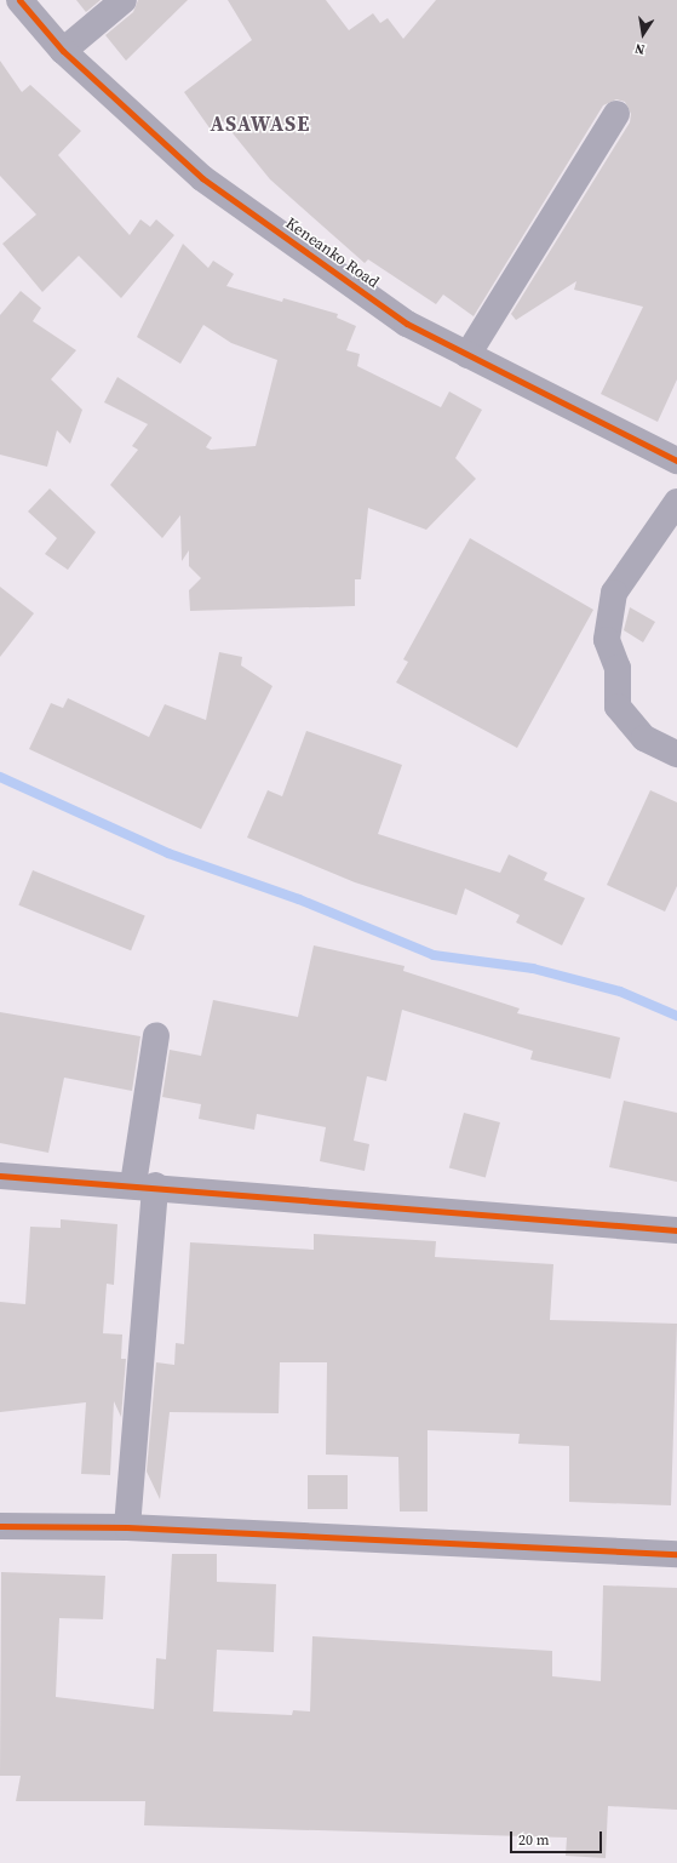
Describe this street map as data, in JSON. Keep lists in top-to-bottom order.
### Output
{
  "streets": {
    "street": ["Keneanko Road"]
  },
  "districts": ["ASAWASE"],
  "scale_bar": "20 m",
  "north": "bottom"
}
